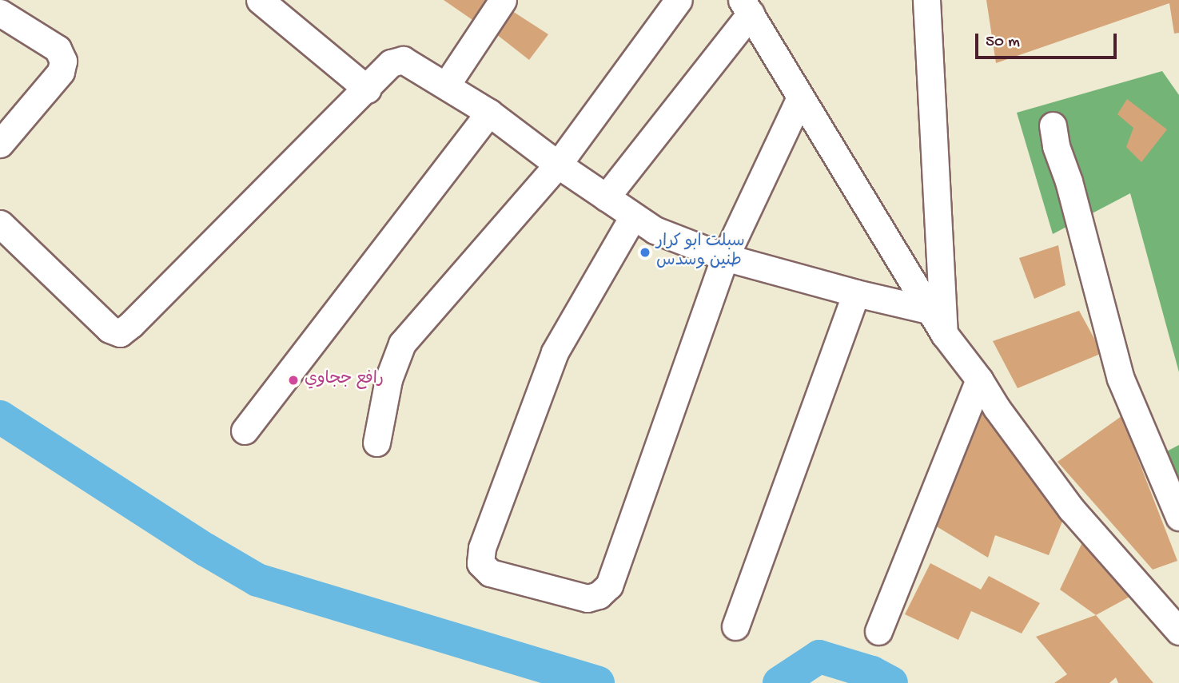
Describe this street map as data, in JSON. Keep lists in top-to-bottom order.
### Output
{
  "places": ["سبلت ابو كرار طنين وسدس", "رافع ججاوي"],
  "scale_bar": "50 m"
}
